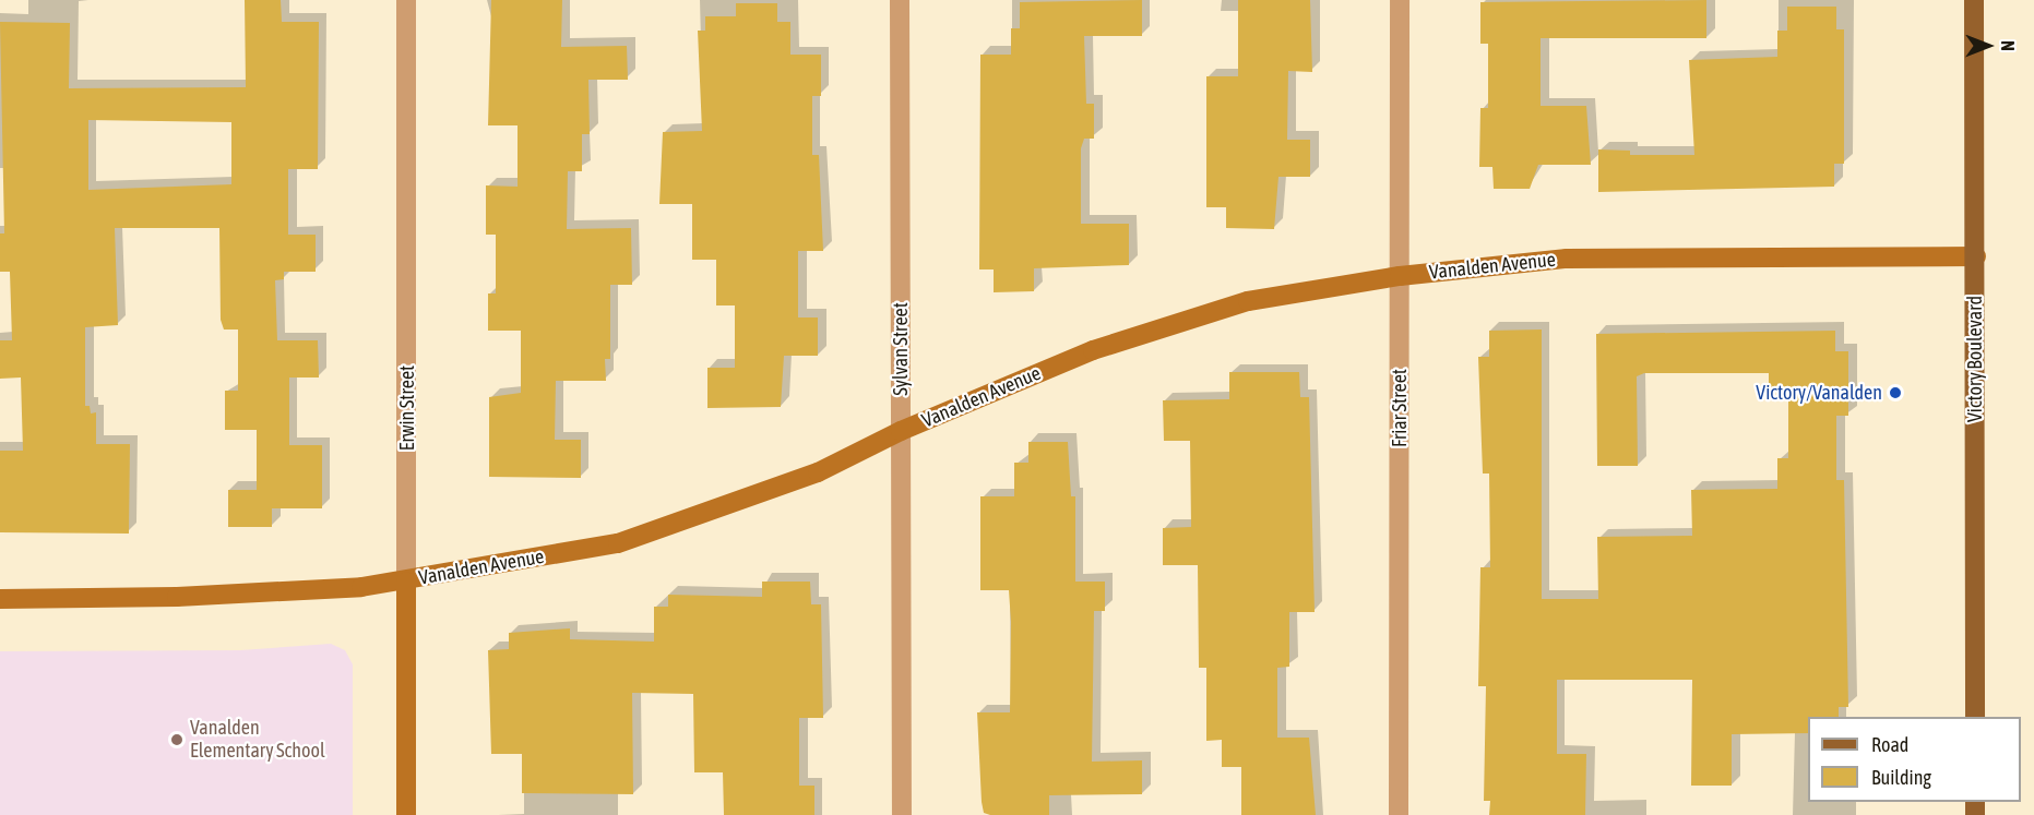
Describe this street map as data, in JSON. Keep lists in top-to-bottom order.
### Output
{
  "streets": {
    "main road": ["Victory Boulevard"],
    "street": [
      "Vanalden Avenue",
      "Sylvan Street",
      "Erwin Street",
      "Friar Street"
    ]
  },
  "crossings": [
    ["Vanalden Avenue", "Sylvan Street"],
    ["Vanalden Avenue", "Victory Boulevard"],
    ["Vanalden Avenue", "Erwin Street"],
    ["Vanalden Avenue", "Friar Street"]
  ],
  "places": ["Victory/Vanalden", "Vanalden Elementary School"],
  "legend": ["Road", "Building"],
  "north": "right"
}
